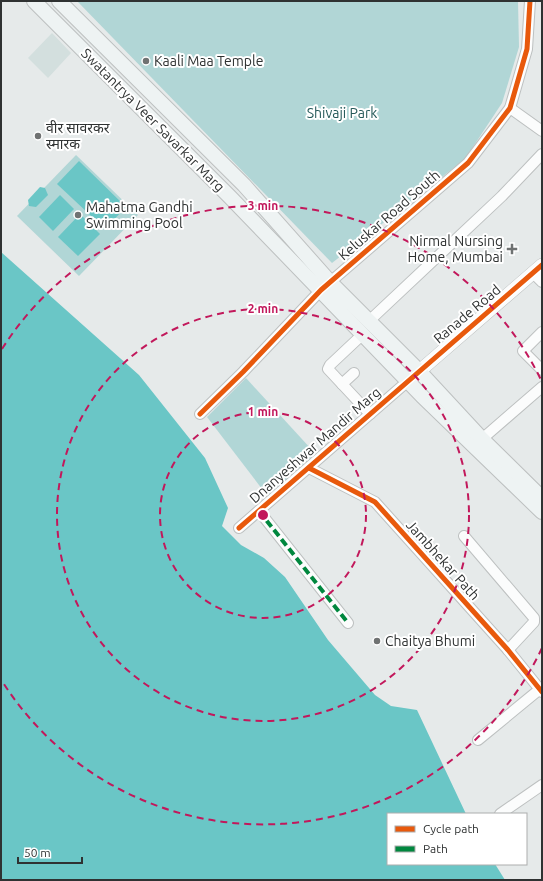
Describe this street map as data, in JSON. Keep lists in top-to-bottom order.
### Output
{
  "streets": {
    "main road": ["Swatantrya Veer Savarkar Marg"],
    "street": [
      "Keluskar Road South",
      "Ranade Road",
      "Dnanyeshwar Mandir Marg",
      "Jambhekar Path"
    ]
  },
  "crossings": [
    ["Swatantrya Veer Savarkar Marg", "Keluskar Road South"],
    ["Swatantrya Veer Savarkar Marg", "Ranade Road"],
    ["Swatantrya Veer Savarkar Marg", "Dnanyeshwar Mandir Marg"],
    ["Ranade Road", "Dnanyeshwar Mandir Marg"],
    ["Dnanyeshwar Mandir Marg", "Jambhekar Path"]
  ],
  "parks": ["Shivaji Park"],
  "places": {
    "other": [
      "Kaali Maa Temple",
      "वीर सावरकर स्मारक",
      "Mahatma Gandhi Swimming Pool",
      "Chaitya Bhumi"
    ],
    "health": ["Nirmal Nursing Home, Mumbai"]
  },
  "legend": ["Cycle path", "Path"],
  "scale_bar": "50 m",
  "rings": ["3 min", "2 min", "1 min"]
}
